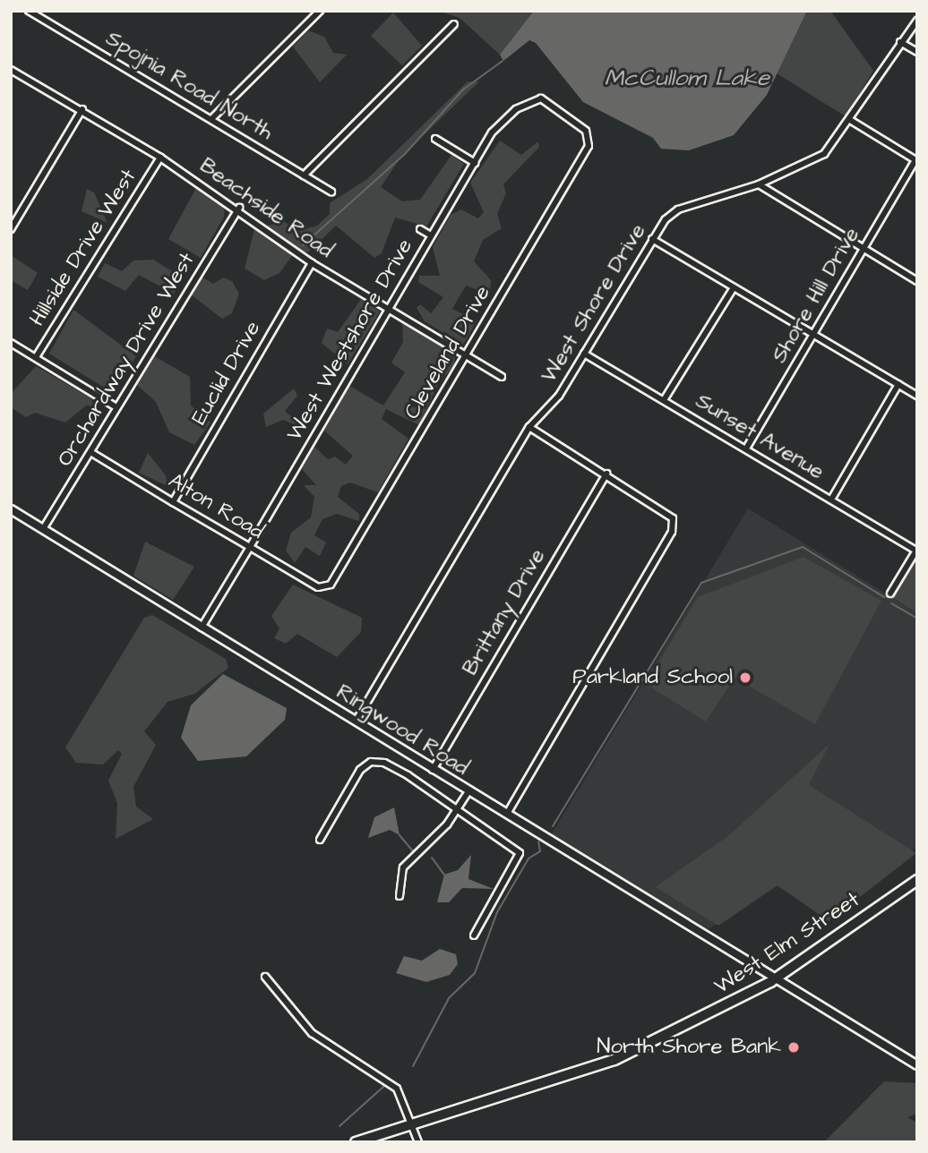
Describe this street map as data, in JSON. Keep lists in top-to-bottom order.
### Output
{
  "streets": {
    "main road": ["West Elm Street"],
    "street": [
      "Spojnia Road North",
      "Beachside Road",
      "Hillside Drive West",
      "Shore Hill Drive",
      "West Shore Drive",
      "West Westshore Drive",
      "Cleveland Drive",
      "Orchardway Drive West",
      "Euclid Drive",
      "Sunset Avenue",
      "Alton Road",
      "Brittany Drive",
      "Ringwood Road"
    ]
  },
  "crossings": [
    ["Beachside Road", "Hillside Drive West"],
    ["Beachside Road", "West Westshore Drive"],
    ["Beachside Road", "Cleveland Drive"],
    ["Beachside Road", "Orchardway Drive West"],
    ["Beachside Road", "Euclid Drive"],
    ["Shore Hill Drive", "Sunset Avenue"],
    ["West Shore Drive", "Sunset Avenue"],
    ["West Shore Drive", "Ringwood Road"],
    ["West Westshore Drive", "Cleveland Drive"],
    ["West Westshore Drive", "Alton Road"],
    ["West Westshore Drive", "Ringwood Road"],
    ["Cleveland Drive", "Alton Road"],
    ["Orchardway Drive West", "Alton Road"],
    ["Orchardway Drive West", "Ringwood Road"],
    ["Euclid Drive", "Alton Road"],
    ["Brittany Drive", "Ringwood Road"],
    ["Ringwood Road", "West Elm Street"]
  ],
  "water": ["McCullom Lake"],
  "places": ["Parkland School", "North Shore Bank"]
}
